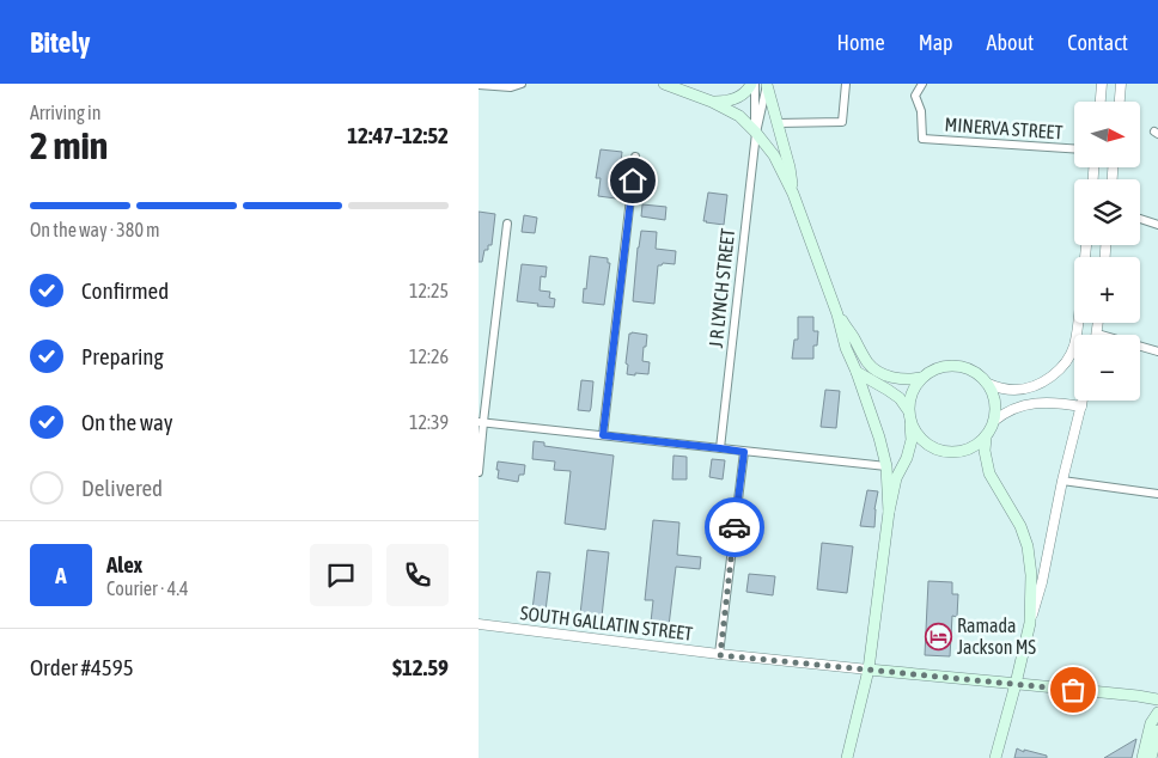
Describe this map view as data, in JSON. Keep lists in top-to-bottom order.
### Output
{
  "streets": {
    "main road": ["SOUTH GALLATIN STREET"],
    "street": ["MINERVA STREET", "J R LYNCH STREET"]
  },
  "places": {
    "hotel": ["Ramada Jackson MS"]
  },
  "north": "right",
  "page": {
    "header": "Bitely",
    "nav": [
      "Home",
      "Map",
      "About",
      "Contact"
    ],
    "heading": ["2 min", "Arriving in", "12:47–12:52"],
    "panel": [
      "Alex",
      "Courier · 4.4",
      "Order #4595",
      "$12.59"
    ],
    "map_buttons": ["+", "−"],
    "bar": "On the way · 380 m",
    "list": [
      ["Confirmed", "12:25"],
      ["Preparing", "12:26"],
      ["On the way", "12:39"],
      "Delivered"
    ],
    "round": "A"
  }
}
